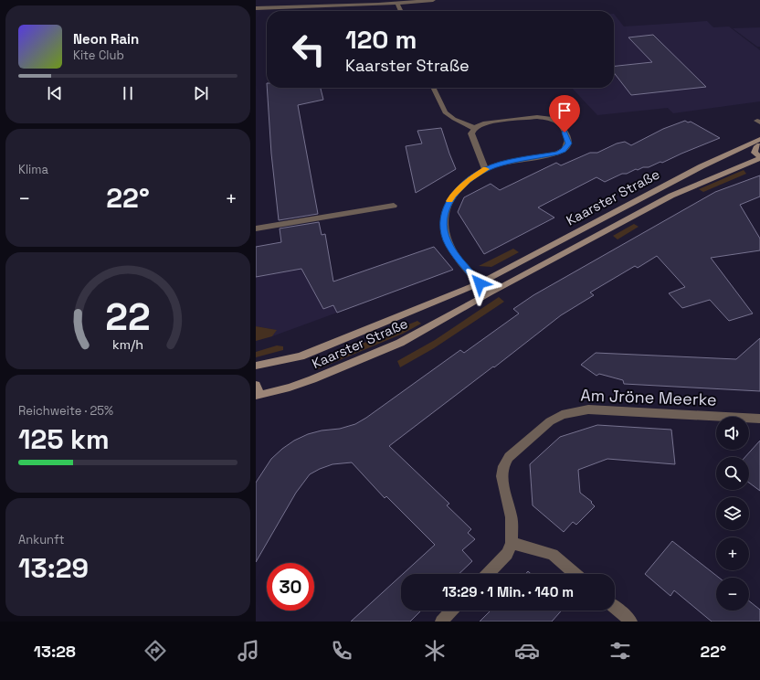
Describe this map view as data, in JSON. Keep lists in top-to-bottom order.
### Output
{
  "streets": {
    "main road": ["Kaarster Straße"],
    "street": ["Am Jröne Meerke"]
  },
  "page": {
    "turn": ["120 m", "Kaarster Straße"],
    "song": ["Neon Rain", "Kite Club"],
    "tile": [
      "Klima",
      ["Reichweite · 25%", "125 km"],
      ["Ankunft", "13:29"]
    ],
    "heat": ["−", "22°", "+"],
    "map_buttons": ["+", "−"],
    "limit": "30",
    "trip": "13:29 · 1 Min. · 140 m",
    "tabs": ["13:28", "22°"],
    "gauge": ["22", "km/h"]
  }
}
